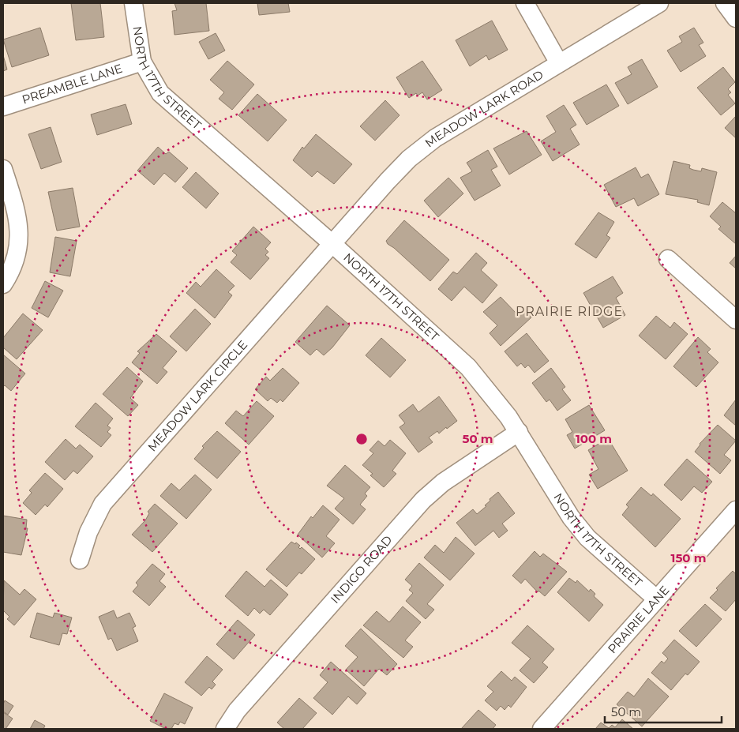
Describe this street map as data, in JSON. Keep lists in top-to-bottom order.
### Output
{
  "streets": {
    "street": [
      "NORTH 17TH STREET",
      "PREAMBLE LANE",
      "MEADOW LARK ROAD",
      "MEADOW LARK CIRCLE",
      "INDIGO ROAD",
      "PRAIRIE LANE"
    ]
  },
  "crossings": [
    ["NORTH 17TH STREET", "PREAMBLE LANE"],
    ["NORTH 17TH STREET", "MEADOW LARK ROAD"],
    ["NORTH 17TH STREET", "MEADOW LARK CIRCLE"],
    ["NORTH 17TH STREET", "INDIGO ROAD"],
    ["NORTH 17TH STREET", "PRAIRIE LANE"],
    ["MEADOW LARK ROAD", "MEADOW LARK CIRCLE"]
  ],
  "districts": ["PRAIRIE RIDGE"],
  "scale_bar": "50 m",
  "rings": ["50 m", "100 m", "150 m"]
}
